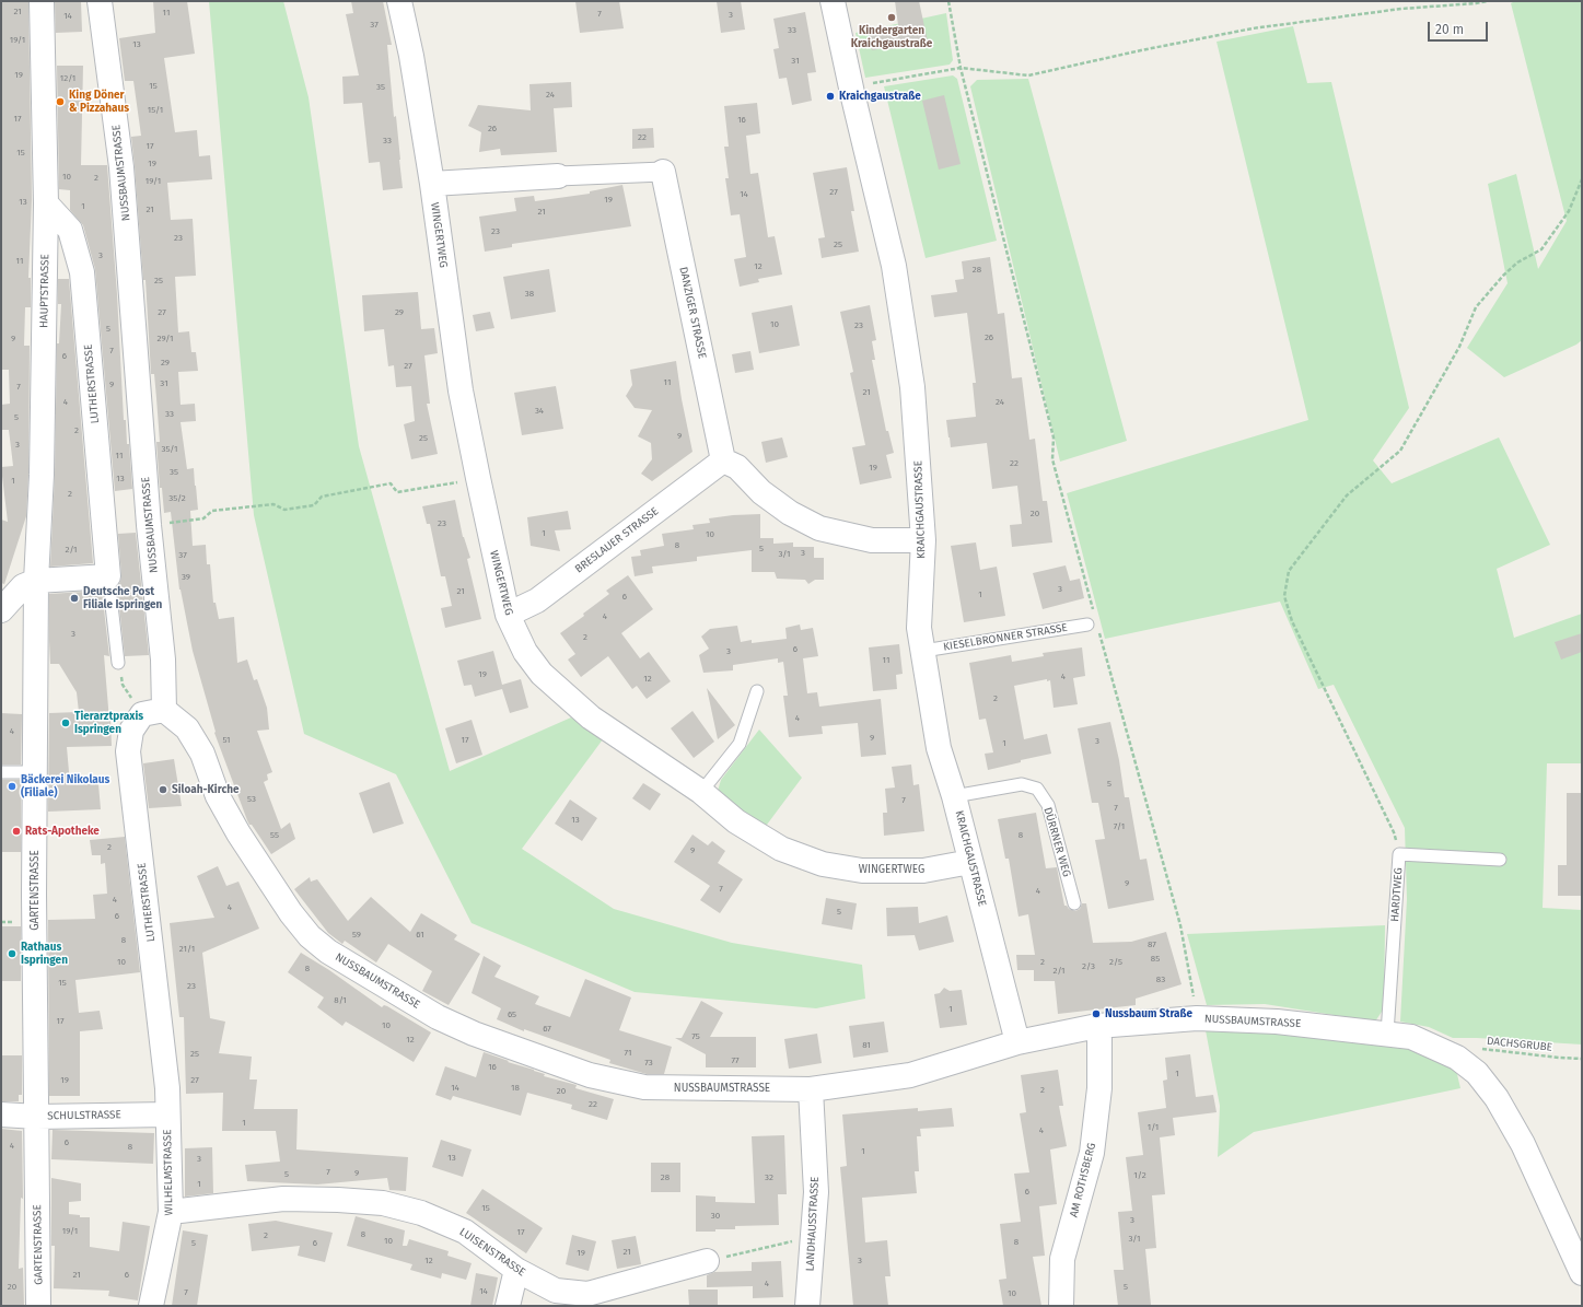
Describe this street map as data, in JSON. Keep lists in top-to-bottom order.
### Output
{
  "streets": {
    "street": [
      "NUSSBAUMSTRASSE",
      "WINGERTWEG",
      "HAUPTSTRASSE",
      "DANZIGER STRASSE",
      "LUTHERSTRASSE",
      "KRAICHGAUSTRASSE",
      "BRESLAUER STRASSE",
      "GARTENSTRASSE",
      "SCHULSTRASSE",
      "WILHELMSTRASSE",
      "AM ROTHSBERG",
      "LANDHAUSSTRASSE",
      "LUISENSTRASSE"
    ],
    "lane": ["KIESELBRONNER STRASSE", "DÜRRNER WEG", "HARDTWEG"],
    "path": ["DACHSGRUBE"]
  },
  "crossings": [
    ["NUSSBAUMSTRASSE", "LUTHERSTRASSE"],
    ["NUSSBAUMSTRASSE", "KRAICHGAUSTRASSE"],
    ["NUSSBAUMSTRASSE", "HARDTWEG"],
    ["NUSSBAUMSTRASSE", "DACHSGRUBE"],
    ["NUSSBAUMSTRASSE", "AM ROTHSBERG"],
    ["NUSSBAUMSTRASSE", "LANDHAUSSTRASSE"],
    ["WINGERTWEG", "DANZIGER STRASSE"],
    ["WINGERTWEG", "KRAICHGAUSTRASSE"],
    ["WINGERTWEG", "BRESLAUER STRASSE"],
    ["HAUPTSTRASSE", "LUTHERSTRASSE"],
    ["HAUPTSTRASSE", "GARTENSTRASSE"],
    ["DANZIGER STRASSE", "BRESLAUER STRASSE"],
    ["LUTHERSTRASSE", "SCHULSTRASSE"],
    ["LUTHERSTRASSE", "WILHELMSTRASSE"],
    ["KRAICHGAUSTRASSE", "KIESELBRONNER STRASSE"],
    ["KRAICHGAUSTRASSE", "DÜRRNER WEG"],
    ["GARTENSTRASSE", "SCHULSTRASSE"],
    ["SCHULSTRASSE", "WILHELMSTRASSE"],
    ["WILHELMSTRASSE", "LUISENSTRASSE"]
  ],
  "places": [
    "Kindergarten Kraichgaustraße",
    "Kraichgaustraße",
    "King Döner & Pizzahaus",
    "Deutsche Post Filiale Ispringen",
    "Tierarztpraxis Ispringen",
    "Bäckerei Nikolaus (Filiale)",
    "Siloah-Kirche",
    "Rats-Apotheke",
    "Rathaus Ispringen",
    "Nussbaum Straße"
  ],
  "house_numbers": [
    "21",
    "11",
    "7",
    "3",
    "14",
    "37",
    "33",
    "19/1",
    "13",
    "31",
    "19",
    "12/1",
    "15",
    "35",
    "24",
    "15/1",
    "17",
    "16",
    "26",
    "22",
    "33",
    "17",
    "15",
    "19",
    "10",
    "2",
    "19/1",
    "27",
    "14",
    "19",
    "13",
    "1",
    "21",
    "21",
    "23",
    "23",
    "25",
    "3",
    "11",
    "12",
    "28",
    "25",
    "38",
    "27",
    "29",
    "10",
    "23",
    "5",
    "26",
    "9",
    "29/1",
    "7",
    "6",
    "29",
    "27",
    "11",
    "31",
    "9",
    "7",
    "21",
    "4",
    "24",
    "34",
    "33",
    "5",
    "2",
    "9",
    "25",
    "3",
    "35/1",
    "11",
    "22",
    "19",
    "35",
    "13",
    "1",
    "2",
    "35/2",
    "20",
    "23",
    "1",
    "10",
    "8",
    "5",
    "2/1",
    "3",
    "3/1",
    "37",
    "39",
    "3",
    "21",
    "1",
    "6",
    "4",
    "3",
    "2",
    "6",
    "3",
    "11",
    "19",
    "4",
    "12",
    "2",
    "4",
    "4",
    "9",
    "51",
    "17",
    "3",
    "1",
    "5",
    "53",
    "7",
    "7",
    "13",
    "7/1",
    "55",
    "8",
    "2",
    "9",
    "9",
    "7",
    "4",
    "4",
    "4",
    "5",
    "6",
    "59",
    "61",
    "8",
    "87",
    "21/1",
    "85",
    "10",
    "2",
    "2/5",
    "2/3",
    "8",
    "2/1",
    "83",
    "15",
    "23",
    "8/1",
    "1",
    "65",
    "17",
    "10",
    "67",
    "75",
    "12",
    "81",
    "71",
    "25",
    "77",
    "73",
    "16",
    "1",
    "19",
    "27",
    "14",
    "18",
    "2",
    "20",
    "22",
    "1",
    "1/1",
    "4",
    "6",
    "4",
    "8",
    "1",
    "13",
    "3",
    "7",
    "9",
    "5",
    "1/2",
    "28",
    "32",
    "1",
    "6",
    "15",
    "30",
    "3",
    "19/1",
    "17",
    "8",
    "2",
    "3/1",
    "10",
    "8",
    "5",
    "6",
    "21",
    "19",
    "12",
    "3",
    "21",
    "6",
    "4",
    "20",
    "5",
    "14",
    "7",
    "10"
  ],
  "scale_bar": "20 m"
}
